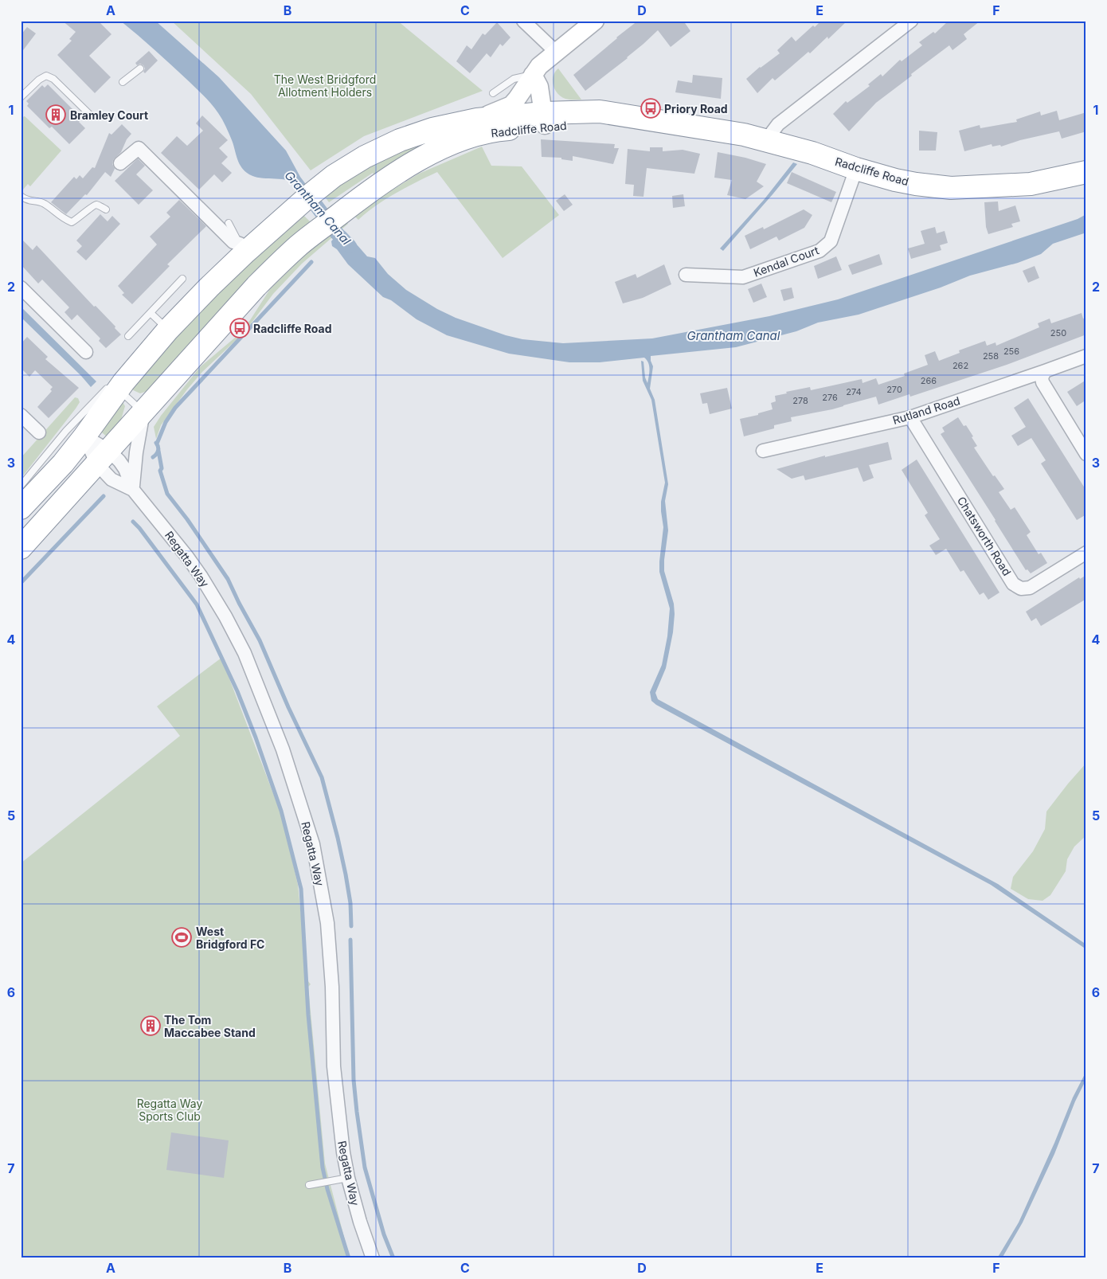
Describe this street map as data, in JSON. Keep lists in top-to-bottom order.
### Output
{
  "streets": {
    "highway": ["Radcliffe Road"],
    "street": [
      "Kendal Court",
      "Rutland Road",
      "Chatsworth Road",
      "Regatta Way"
    ]
  },
  "crossings": [
    ["Radcliffe Road", "Kendal Court"],
    ["Radcliffe Road", "Regatta Way"],
    ["Rutland Road", "Chatsworth Road"]
  ],
  "water": ["Grantham Canal"],
  "parks": ["The West Bridgford Allotment Holders", "Regatta Way Sports Club"],
  "places": {
    "bus stop": ["Priory Road", "Radcliffe Road"],
    "building": ["Bramley Court", "The Tom Maccabee Stand"],
    "sports": ["West Bridgford FC"]
  },
  "house_numbers": [
    "250",
    "256",
    "258",
    "262",
    "266",
    "270",
    "274",
    "276",
    "278"
  ],
  "grid": {
    "columns": [
      "A",
      "B",
      "C",
      "D",
      "E",
      "F"
    ],
    "rows": [
      "1",
      "2",
      "3",
      "4",
      "5",
      "6",
      "7"
    ]
  }
}
